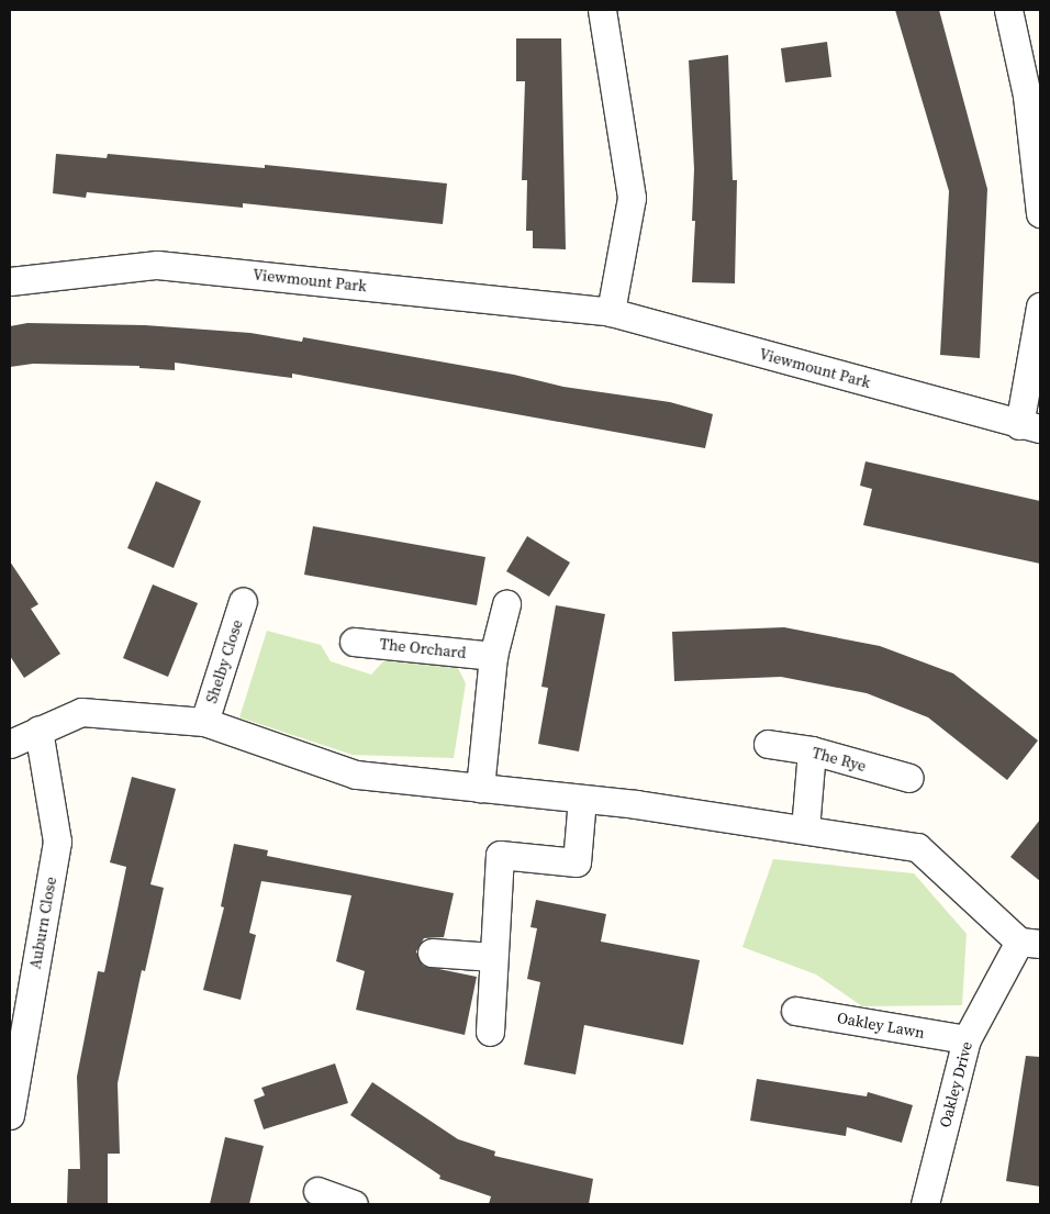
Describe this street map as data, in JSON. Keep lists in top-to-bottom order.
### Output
{
  "streets": {
    "street": [
      "Viewmount Park",
      "The Orchard",
      "Shelby Close",
      "The Rye",
      "Auburn Close",
      "Oakley Lawn",
      "Oakley Drive"
    ]
  },
  "crossings": [
    ["Oakley Lawn", "Oakley Drive"]
  ]
}
